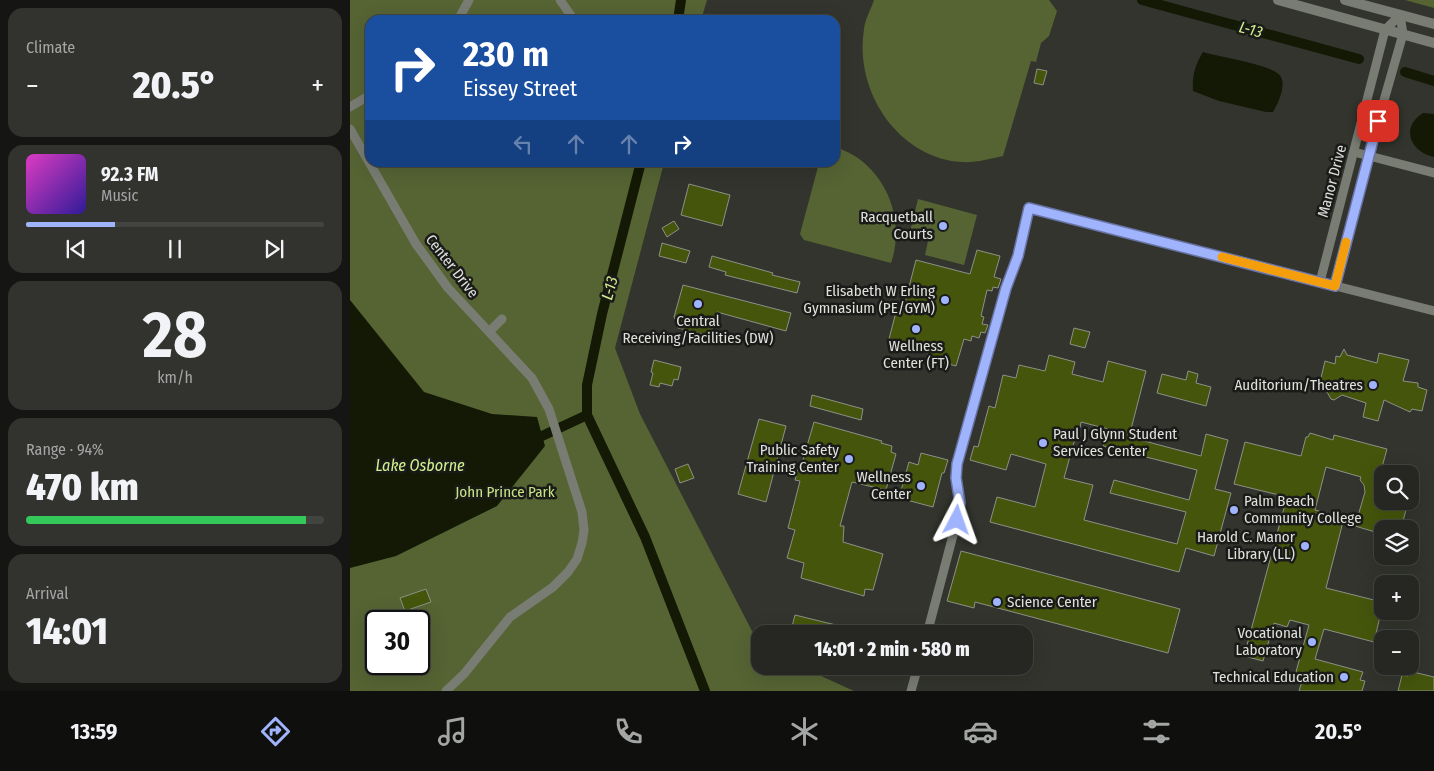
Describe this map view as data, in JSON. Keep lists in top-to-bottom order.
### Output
{
  "streets": {
    "street": ["Manor Drive", "Center Drive"]
  },
  "water": ["L-13", "Lake Osborne"],
  "parks": ["John Prince Park"],
  "places": [
    "Racquetball Courts",
    "Elisabeth W Erling Gymnasium (PE/GYM)",
    "Central Receiving/Facilities (DW)",
    "Wellness Center (FT)",
    "Auditorium/Theatres",
    "Paul J Glynn Student Services Center",
    "Public Safety Training Center",
    "Wellness Center",
    "Palm Beach Community College",
    "Harold C. Manor Library (LL)",
    "Science Center",
    "Vocational Laboratory",
    "Technical Education"
  ],
  "page": {
    "tile": [
      "Climate",
      ["28", "km/h"],
      ["Range · 94%", "470 km"],
      ["Arrival", "14:01"]
    ],
    "turn": ["230 m", "Eissey Street"],
    "heat": ["−", "20.5°", "+"],
    "song": ["92.3 FM", "Music"],
    "map_buttons": ["+", "−"],
    "limit": "30",
    "trip": "14:01 · 2 min · 580 m",
    "tabs": ["13:59", "20.5°"]
  }
}
